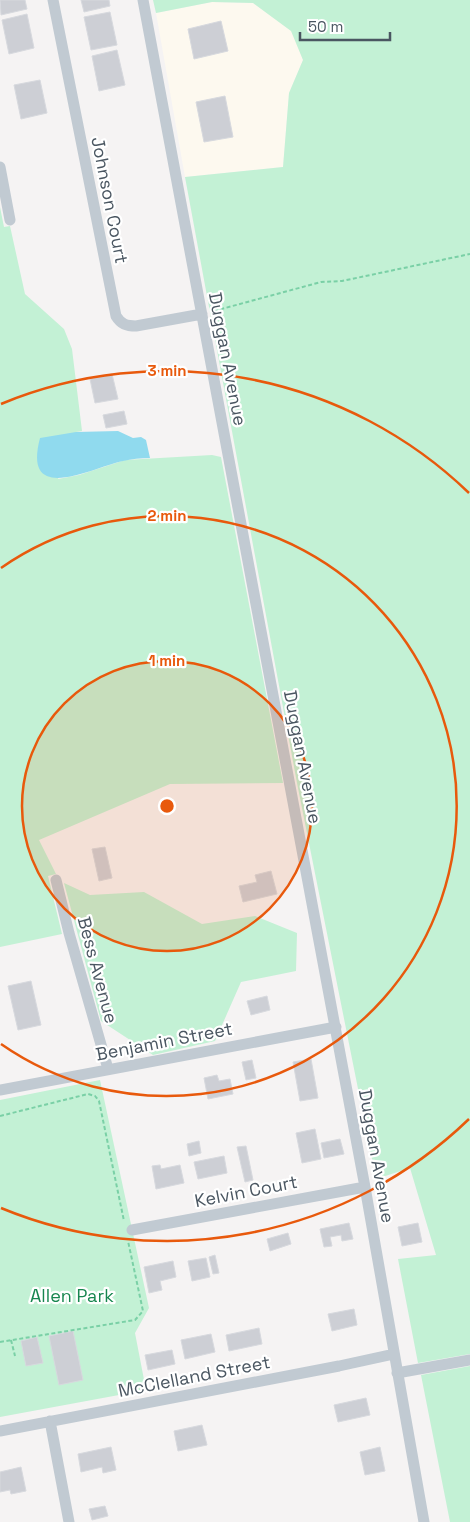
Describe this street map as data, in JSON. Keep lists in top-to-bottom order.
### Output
{
  "streets": {
    "street": [
      "Johnson Court",
      "Duggan Avenue",
      "Bess Avenue",
      "Benjamin Street",
      "Kelvin Court",
      "McClelland Street"
    ]
  },
  "crossings": [
    ["Johnson Court", "Duggan Avenue"],
    ["Duggan Avenue", "Benjamin Street"],
    ["Duggan Avenue", "Kelvin Court"],
    ["Duggan Avenue", "McClelland Street"],
    ["Bess Avenue", "Benjamin Street"]
  ],
  "parks": ["Allen Park"],
  "scale_bar": "50 m",
  "rings": ["3 min", "2 min", "1 min"]
}
